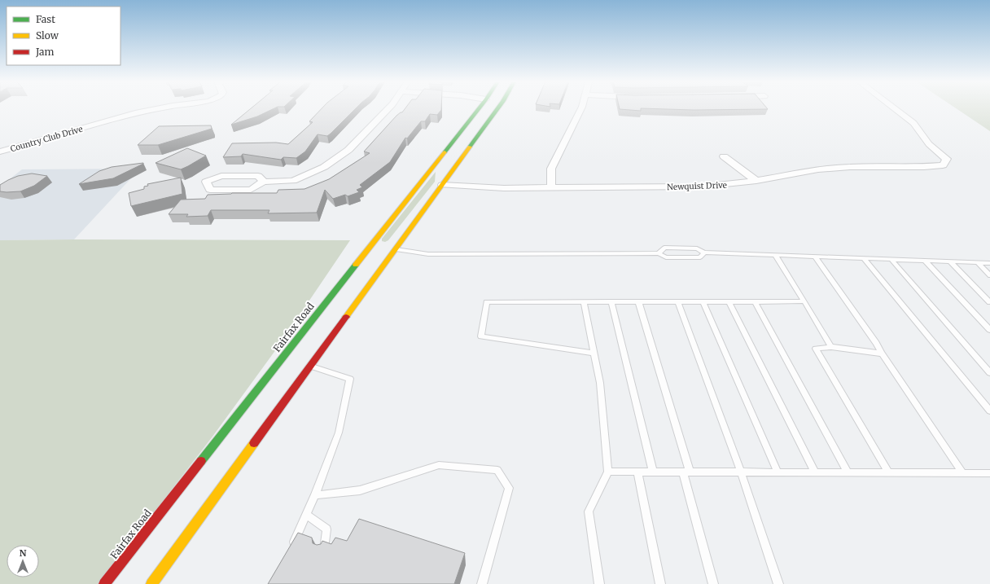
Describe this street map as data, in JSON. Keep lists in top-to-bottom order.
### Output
{
  "streets": {
    "main road": ["Fairfax Road"],
    "street": ["Country Club Drive", "Newquist Drive"]
  },
  "legend": ["Fast", "Slow", "Jam"],
  "north": "top"
}
